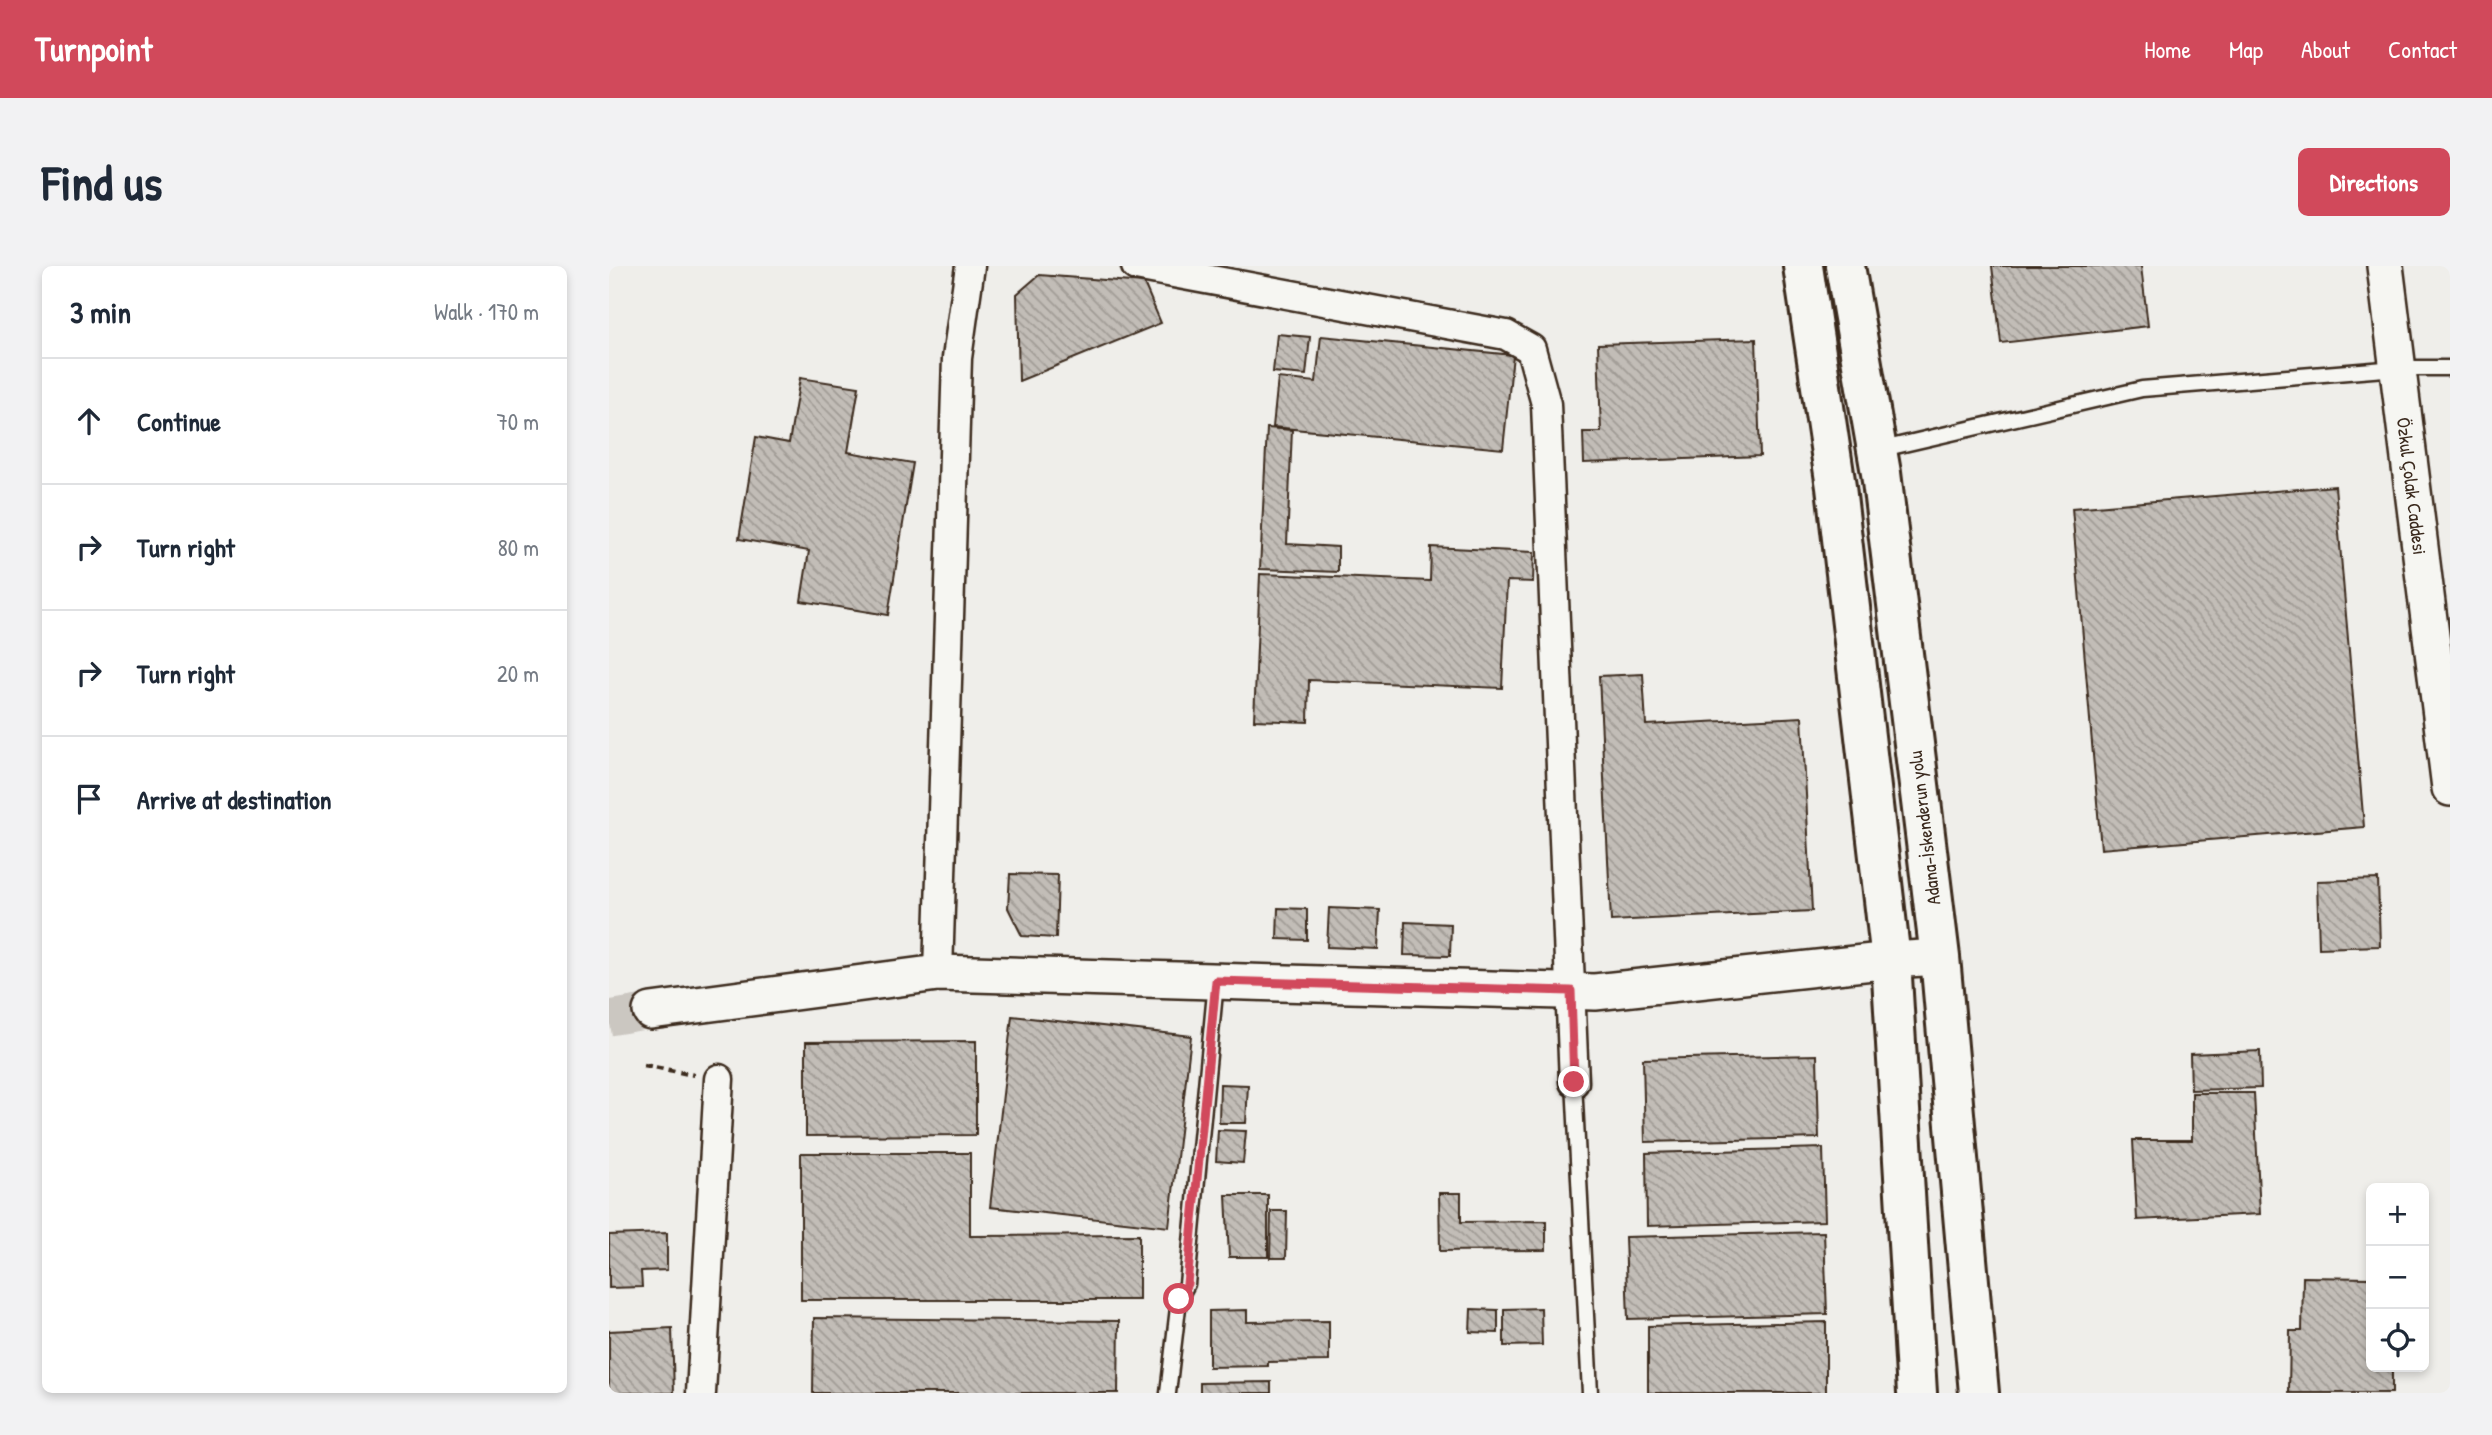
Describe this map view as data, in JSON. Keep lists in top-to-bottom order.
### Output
{
  "streets": {
    "highway": ["Adana-İskenderun yolu"],
    "street": ["Özkul Çolak Caddesi"]
  },
  "page": {
    "header": "Turnpoint",
    "nav": [
      "Home",
      "Map",
      "About",
      "Contact"
    ],
    "buttons": "Directions",
    "title": "Find us",
    "heading": ["3 min", "Walk · 170 m"],
    "list": [
      ["Continue", "70 m"],
      ["Turn right", "80 m"],
      ["Turn right", "20 m"],
      "Arrive at destination"
    ],
    "map_buttons": ["+", "−"]
  }
}
